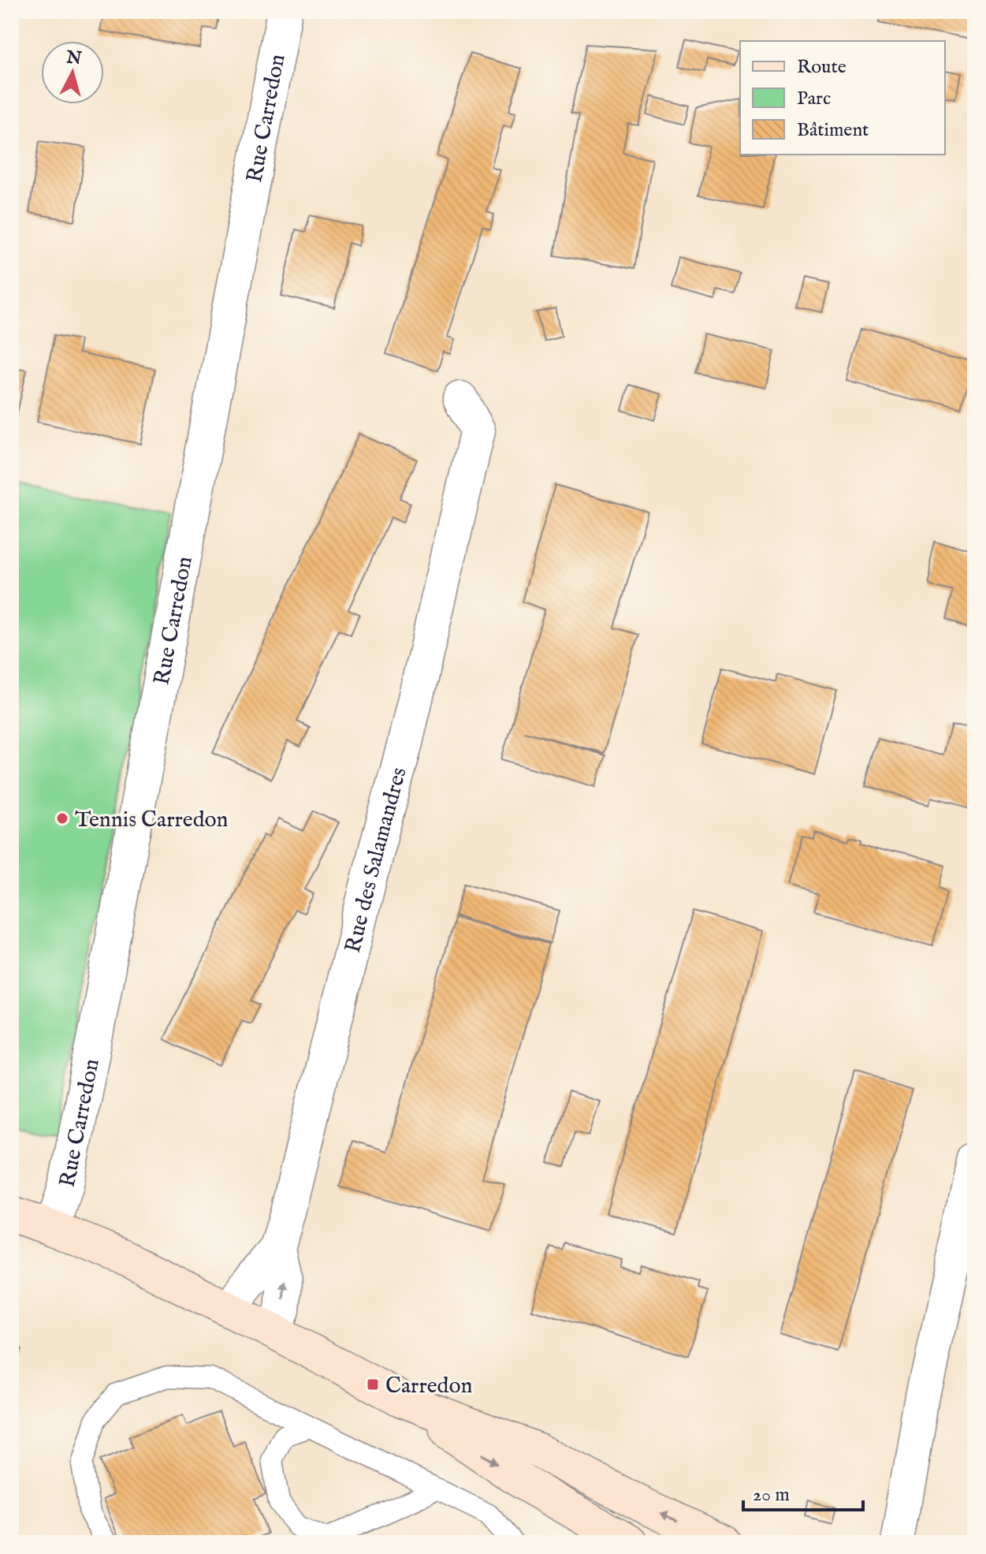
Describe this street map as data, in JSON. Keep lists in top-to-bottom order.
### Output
{
  "streets": {
    "street": ["Rue Carredon", "Rue des Salamandres"]
  },
  "places": {
    "other": ["Tennis Carredon"],
    "transit": ["Carredon"]
  },
  "legend": ["Route", "Parc", "Bâtiment"],
  "scale_bar": "20 m",
  "north": "top"
}
